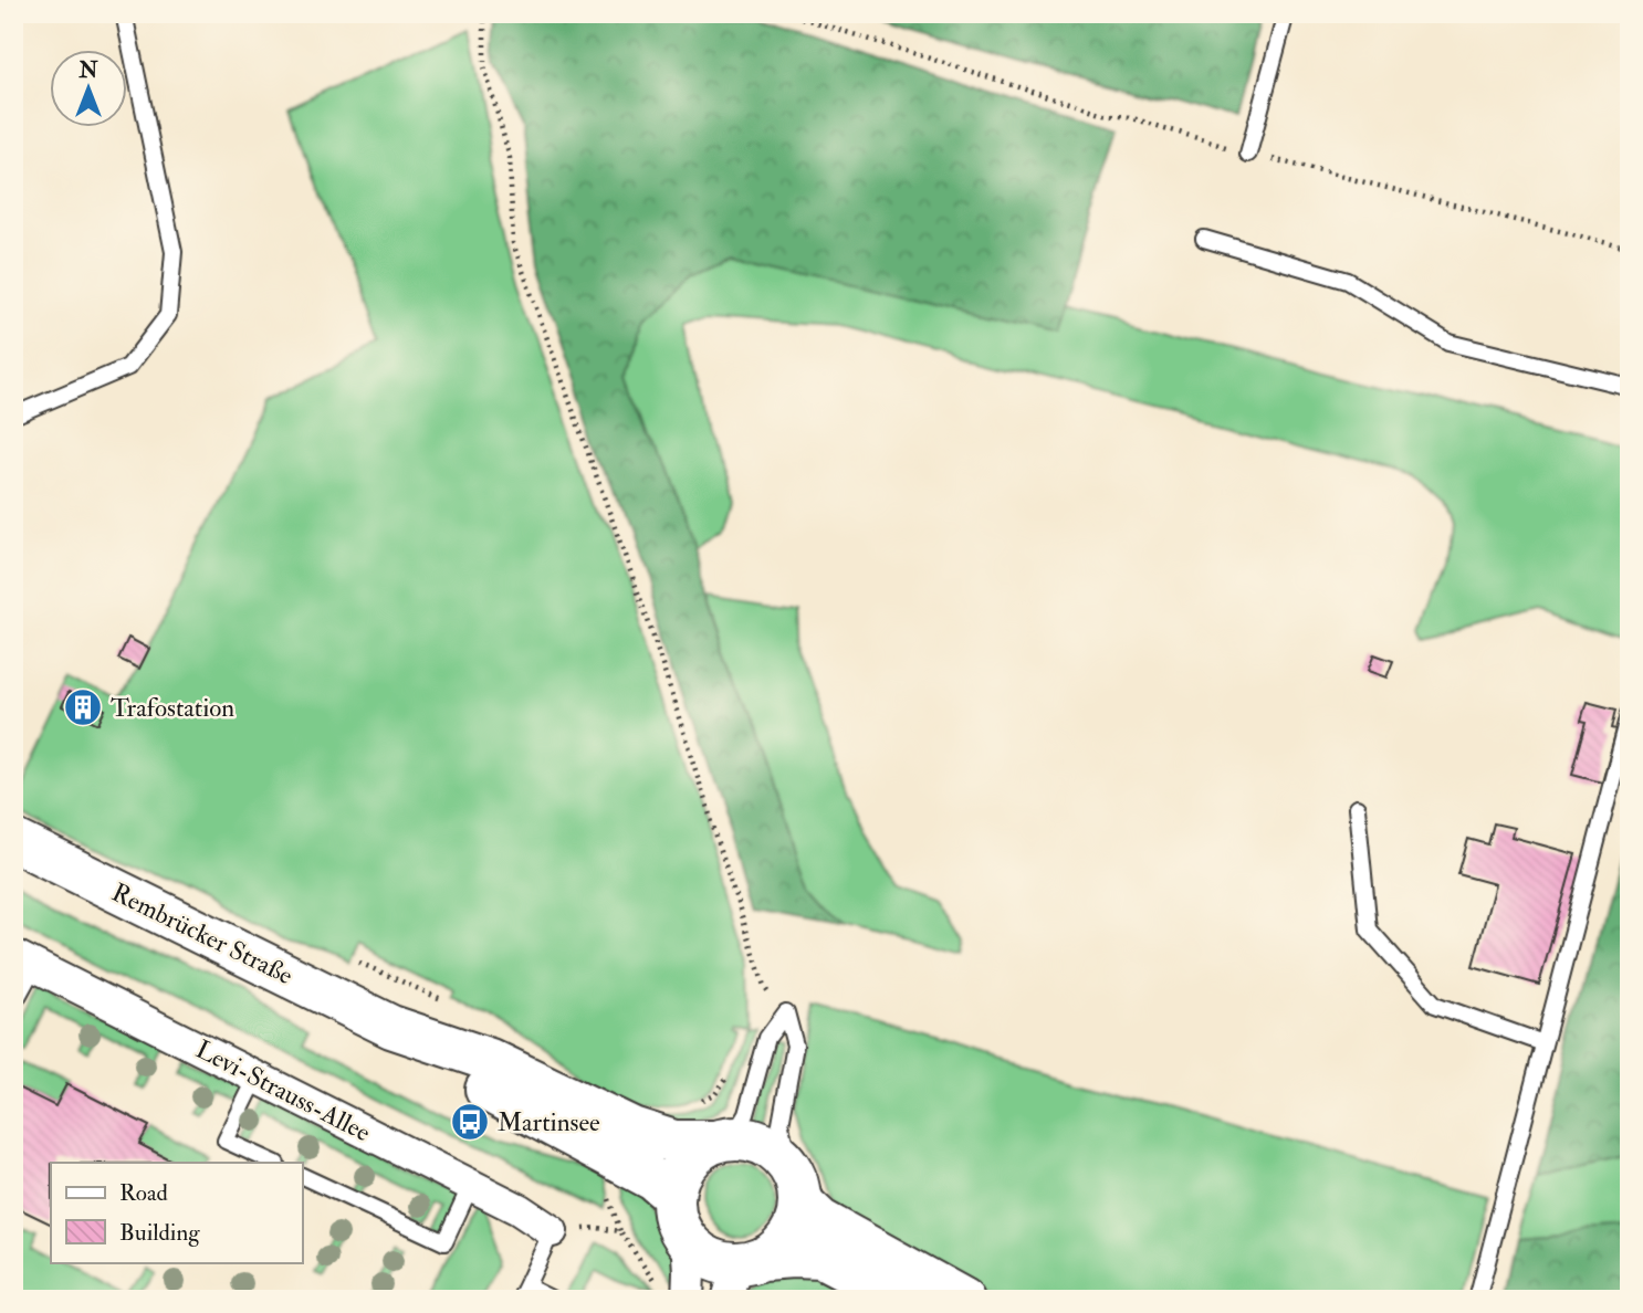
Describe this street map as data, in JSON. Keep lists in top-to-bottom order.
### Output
{
  "streets": {
    "main road": ["Rembrücker Straße"],
    "street": ["Levi-Strauss-Allee"]
  },
  "places": {
    "building": ["Trafostation"],
    "bus stop": ["Martinsee"]
  },
  "legend": ["Road", "Building"],
  "north": "top"
}
